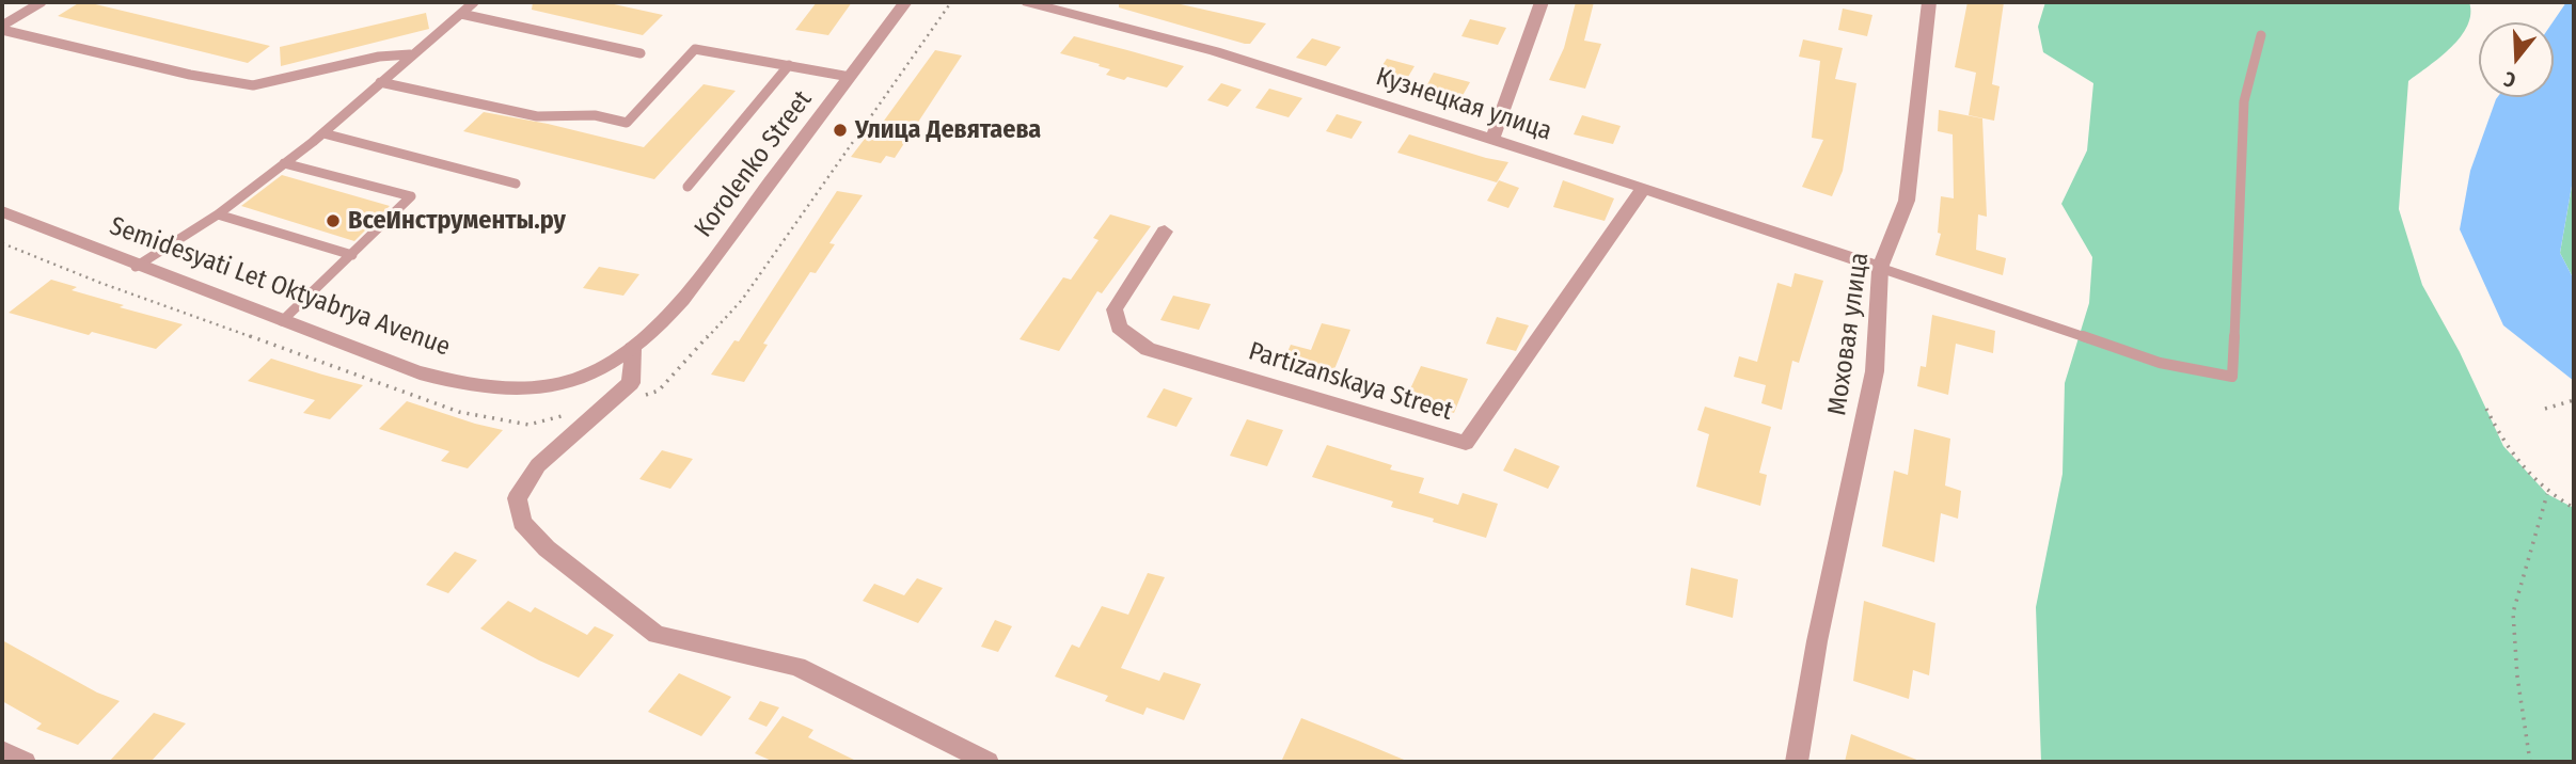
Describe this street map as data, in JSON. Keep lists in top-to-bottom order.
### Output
{
  "streets": {
    "street": [
      "Кузнецкая улица",
      "Korolenko Street",
      "Semidesyati Let Oktyabrya Avenue",
      "Моховая улица",
      "Partizanskaya Street"
    ]
  },
  "crossings": [
    ["Кузнецкая улица", "Моховая улица"],
    ["Кузнецкая улица", "Partizanskaya Street"],
    ["Korolenko Street", "Semidesyati Let Oktyabrya Avenue"]
  ],
  "places": ["Улица Девятаева", "ВсеИнструменты.ру"],
  "north": "bottom"
}
